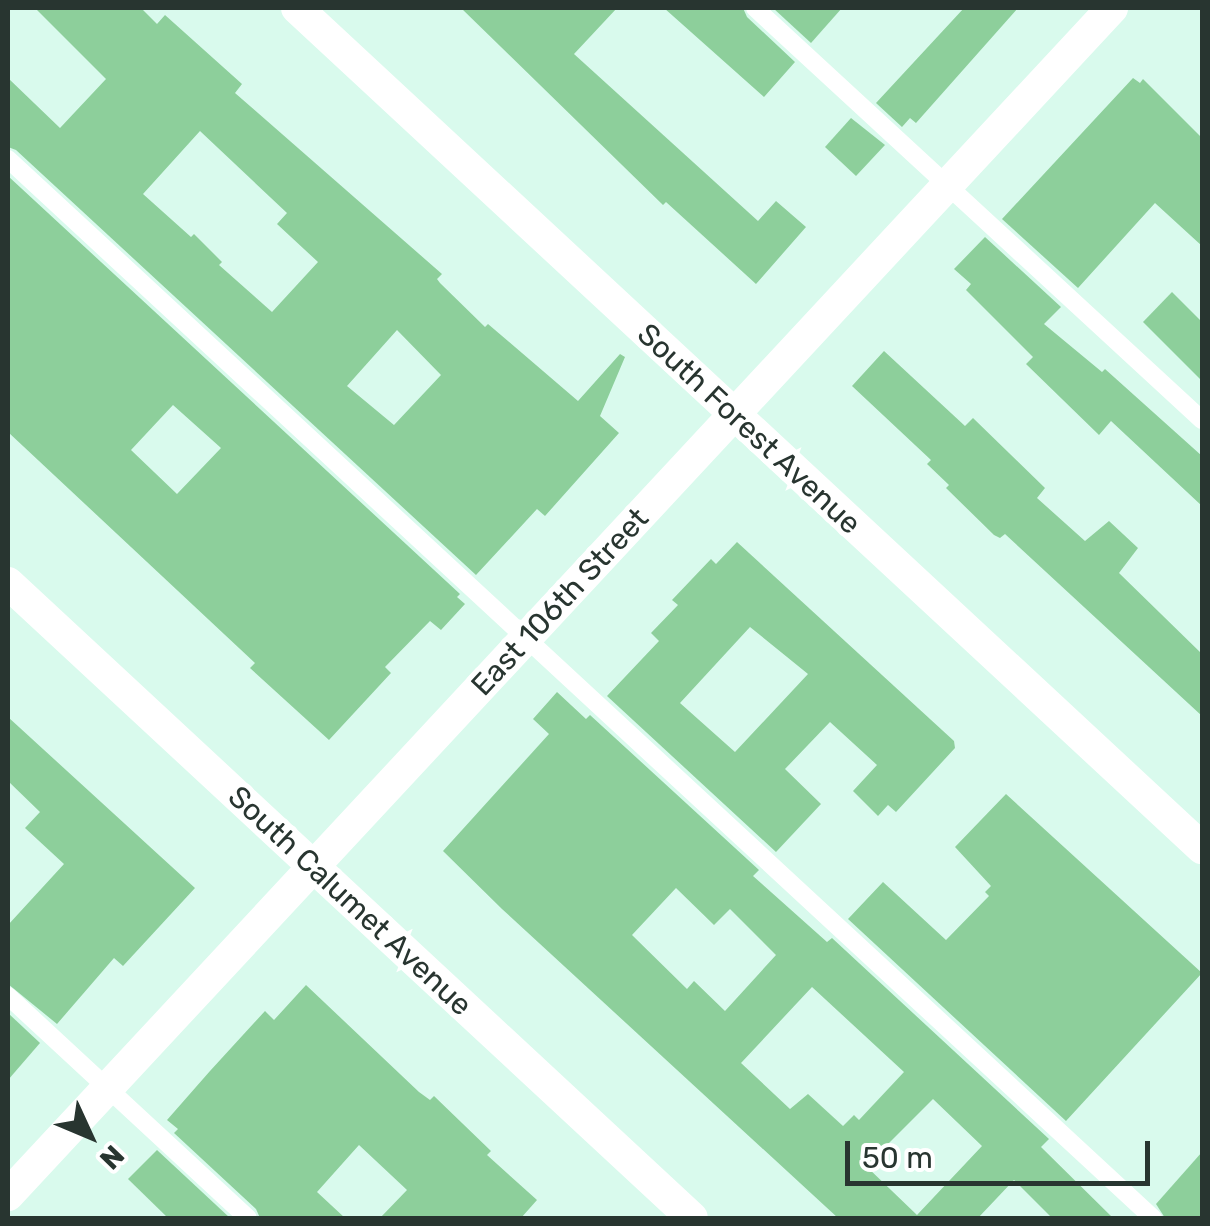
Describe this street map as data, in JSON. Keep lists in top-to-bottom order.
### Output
{
  "streets": {
    "street": ["South Forest Avenue", "East 106th Street", "South Calumet Avenue"]
  },
  "crossings": [
    ["South Forest Avenue", "East 106th Street"],
    ["East 106th Street", "South Calumet Avenue"]
  ],
  "scale_bar": "50 m",
  "north": "bottom right"
}
